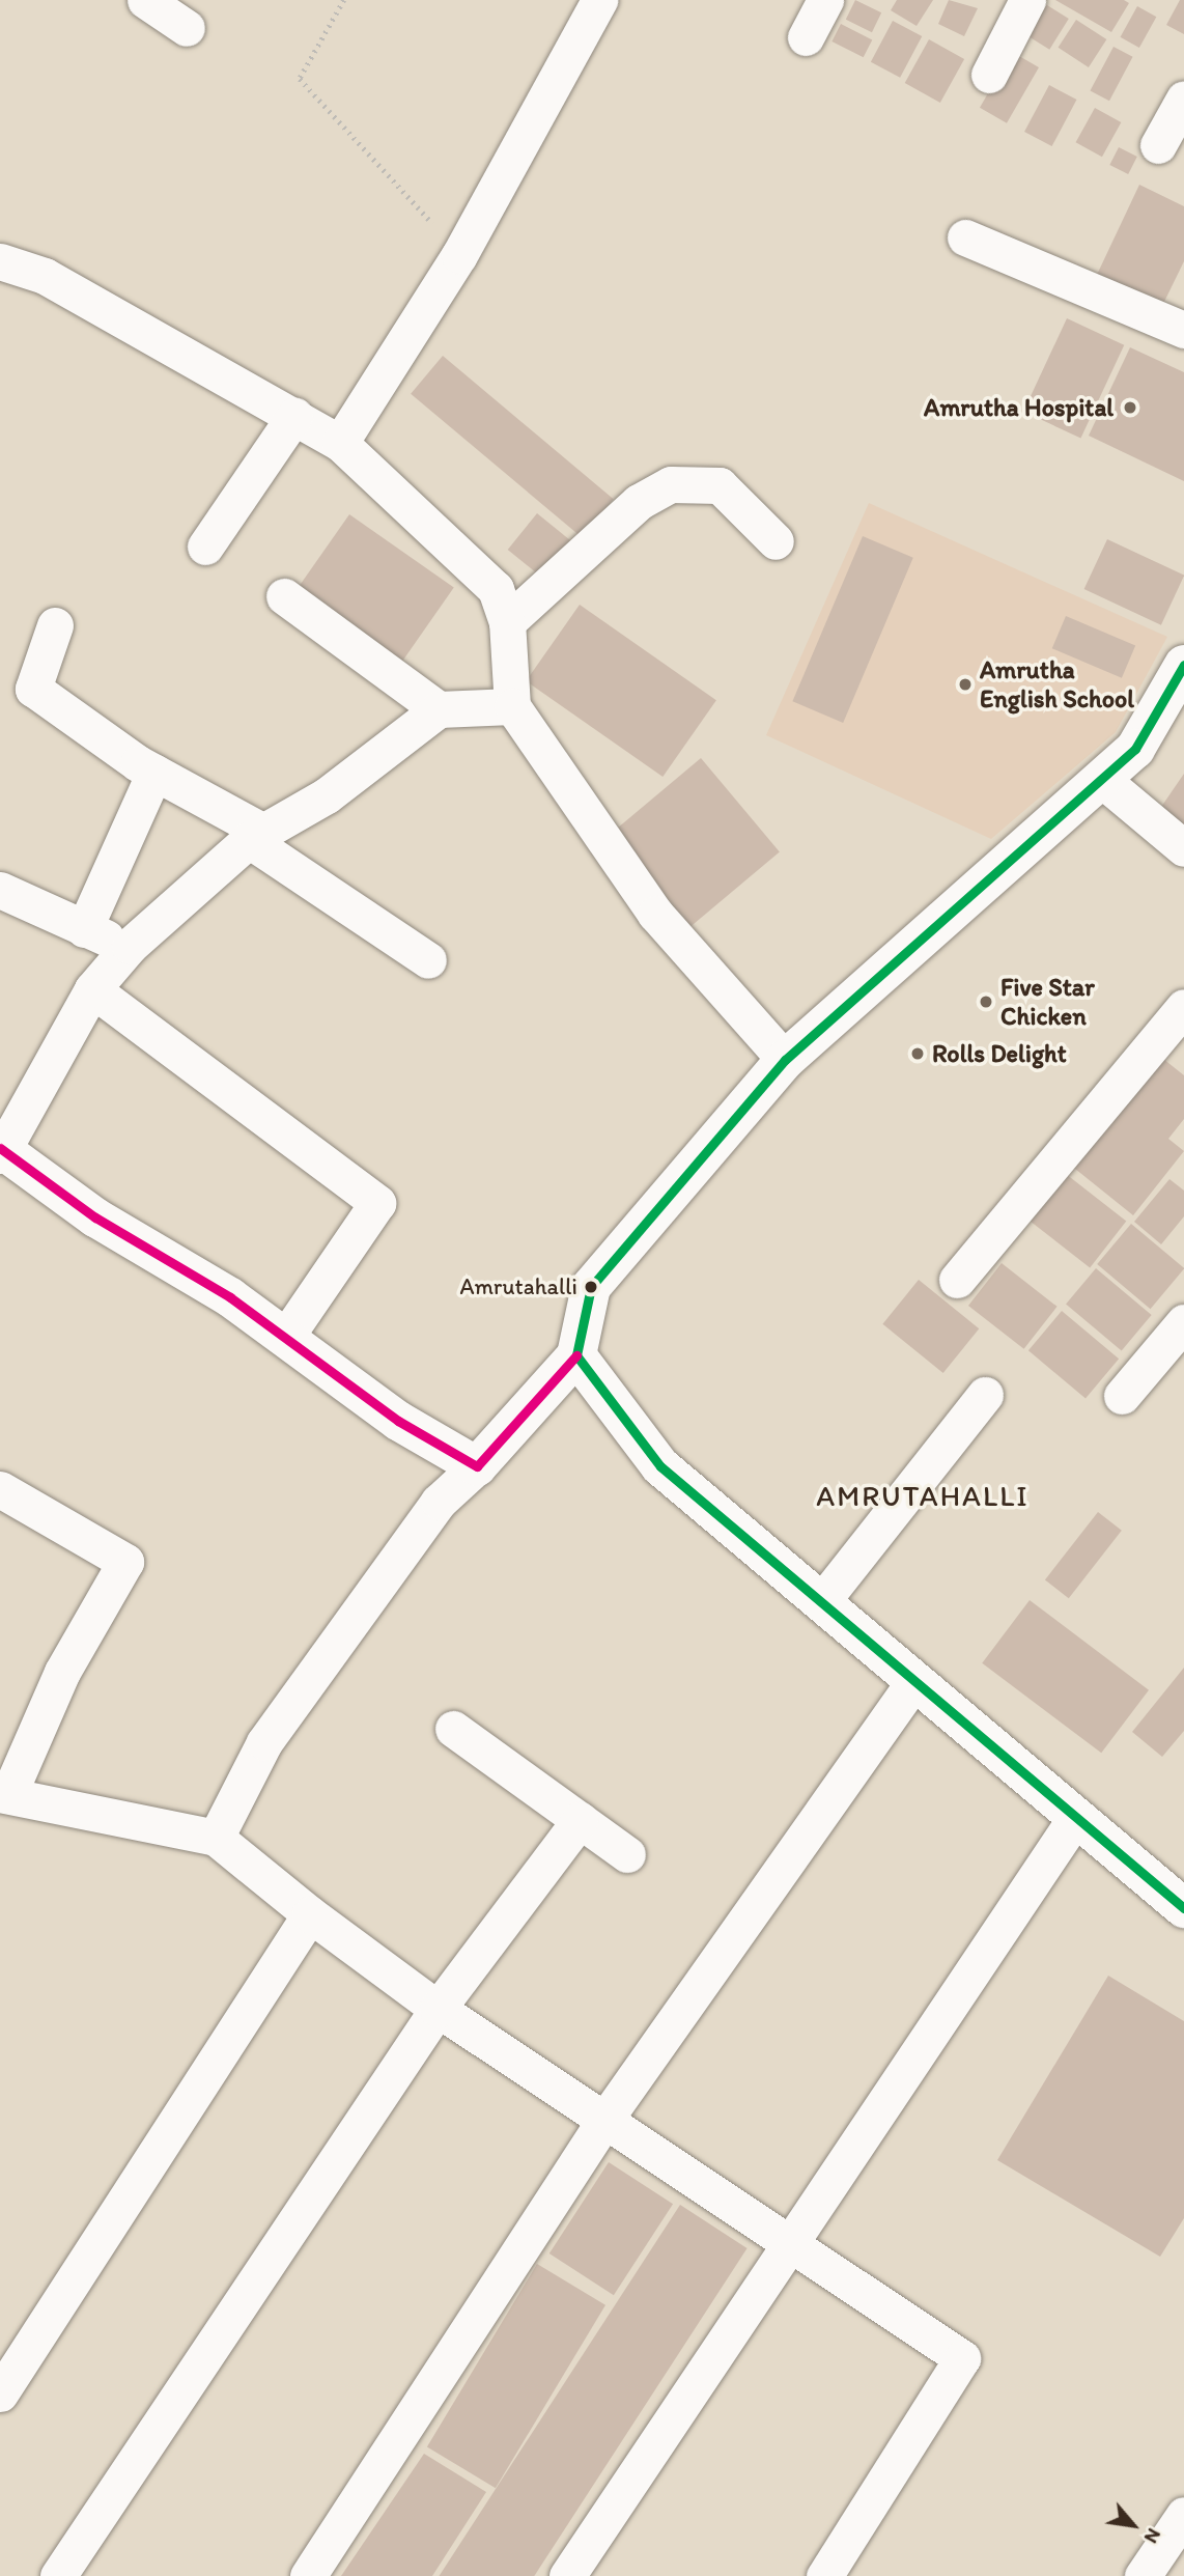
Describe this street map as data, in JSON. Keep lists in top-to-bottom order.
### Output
{
  "districts": ["AMRUTAHALLI"],
  "places": [
    "Amrutha Hospital",
    "Amrutha English School",
    "Five Star Chicken",
    "Rolls Delight",
    "Amrutahalli"
  ],
  "north": "bottom right"
}
